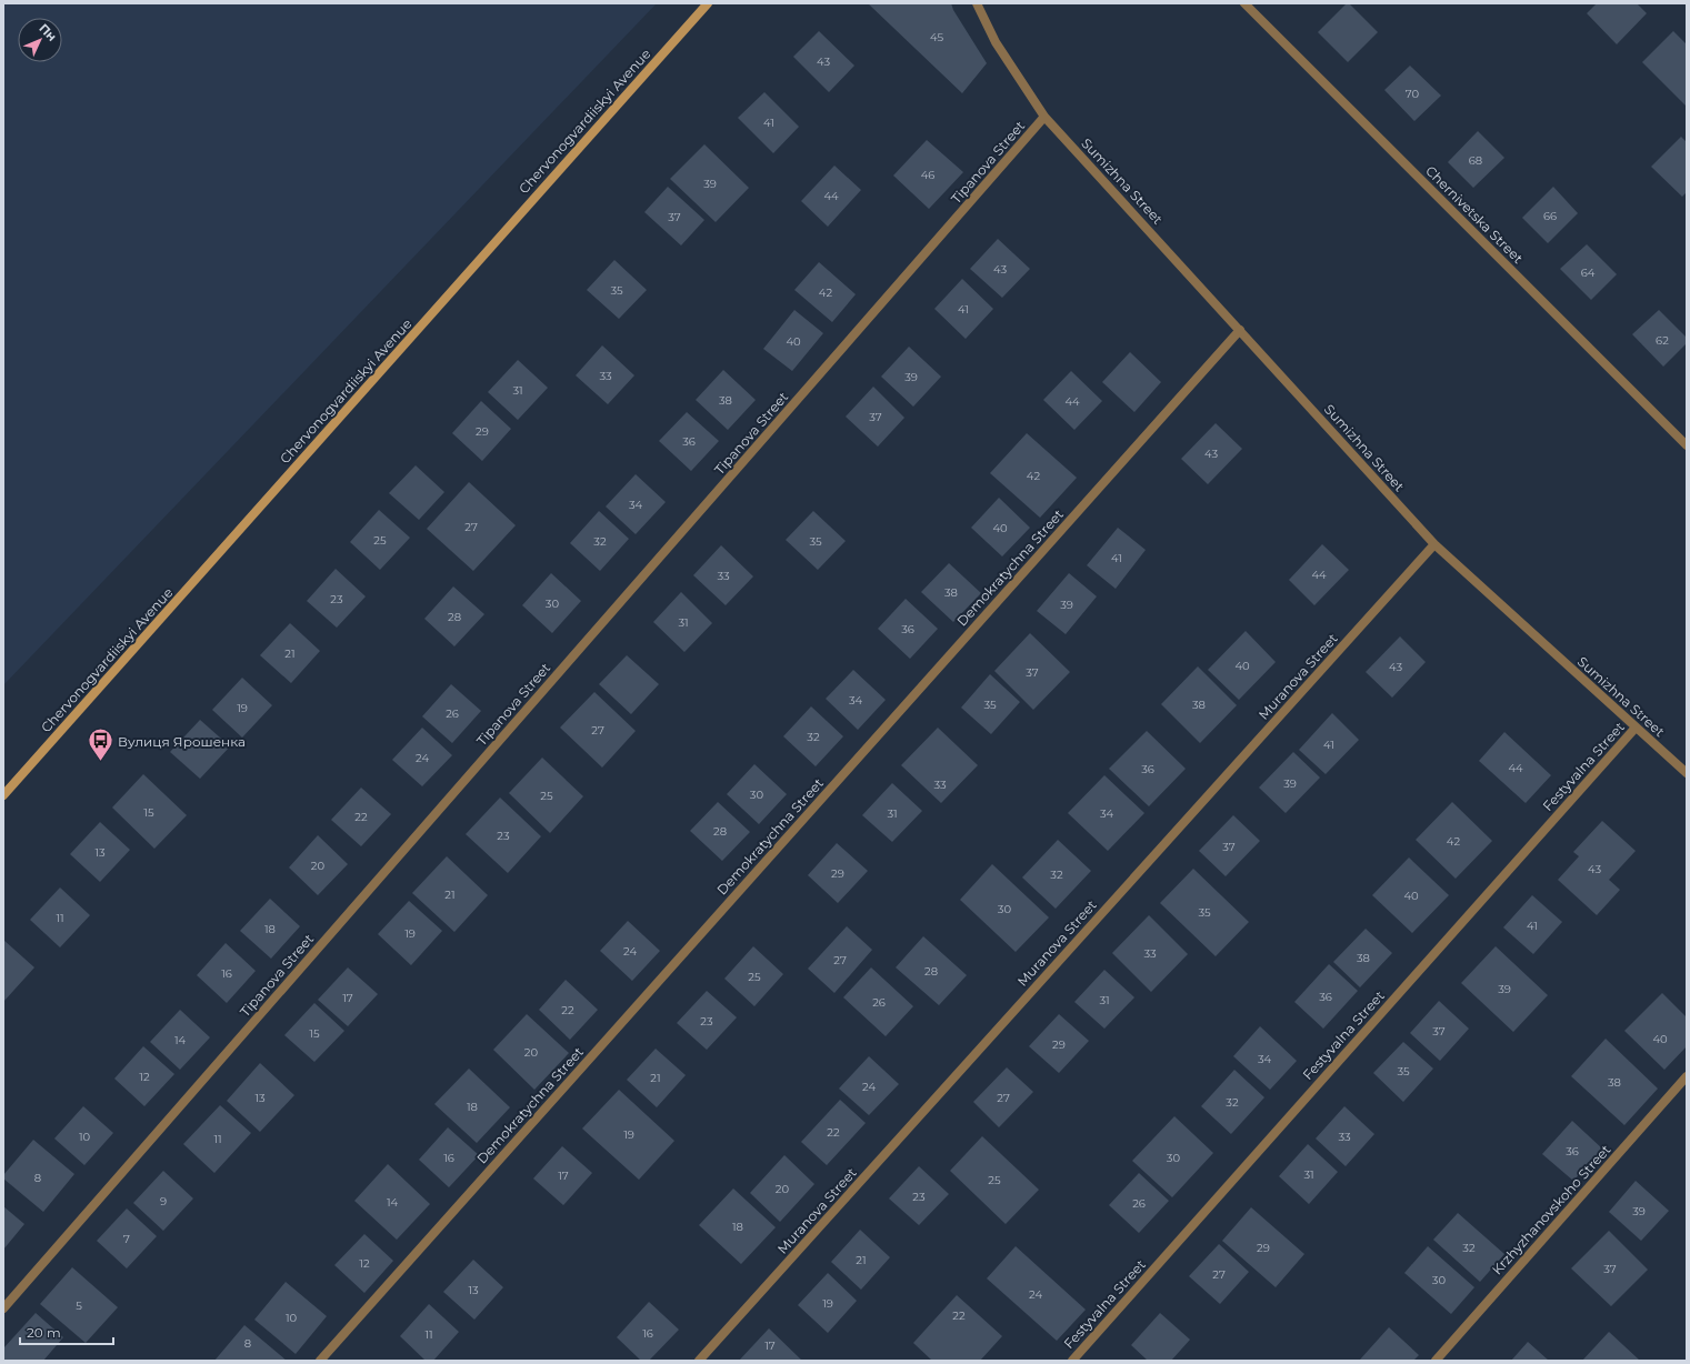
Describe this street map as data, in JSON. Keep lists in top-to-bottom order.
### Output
{
  "streets": {
    "main road": ["Chervonogvardiiskyi Avenue"],
    "street": [
      "Tipanova Street",
      "Sumizhna Street",
      "Chernivetska Street",
      "Demokratychna Street",
      "Muranova Street",
      "Festyvalna Street",
      "Krzhyzhanovskoho Street"
    ]
  },
  "crossings": [
    ["Tipanova Street", "Sumizhna Street"],
    ["Sumizhna Street", "Demokratychna Street"],
    ["Sumizhna Street", "Muranova Street"],
    ["Sumizhna Street", "Festyvalna Street"]
  ],
  "places": {
    "bus stop": ["Вулиця Ярошенка"]
  },
  "house_numbers": [
    "45",
    "43",
    "70",
    "41",
    "68",
    "46",
    "39",
    "44",
    "66",
    "37",
    "43",
    "64",
    "35",
    "42",
    "41",
    "62",
    "40",
    "33",
    "39",
    "31",
    "38",
    "44",
    "37",
    "29",
    "36",
    "43",
    "42",
    "34",
    "27",
    "40",
    "25",
    "32",
    "35",
    "41",
    "44",
    "33",
    "38",
    "23",
    "30",
    "39",
    "28",
    "31",
    "36",
    "21",
    "40",
    "43",
    "37",
    "34",
    "35",
    "38",
    "19",
    "26",
    "27",
    "32",
    "41",
    "24",
    "44",
    "36",
    "39",
    "33",
    "30",
    "25",
    "15",
    "31",
    "34",
    "22",
    "28",
    "23",
    "42",
    "37",
    "13",
    "20",
    "43",
    "29",
    "32",
    "21",
    "40",
    "30",
    "35",
    "11",
    "41",
    "18",
    "19",
    "24",
    "33",
    "38",
    "27",
    "28",
    "16",
    "25",
    "39",
    "36",
    "17",
    "31",
    "26",
    "22",
    "23",
    "37",
    "15",
    "40",
    "14",
    "29",
    "20",
    "34",
    "35",
    "12",
    "21",
    "38",
    "24",
    "13",
    "27",
    "32",
    "18",
    "22",
    "19",
    "10",
    "33",
    "11",
    "36",
    "16",
    "30",
    "31",
    "17",
    "8",
    "25",
    "20",
    "23",
    "9",
    "14",
    "26",
    "39",
    "18",
    "7",
    "29",
    "32",
    "21",
    "12",
    "37",
    "27",
    "30",
    "13",
    "24",
    "19",
    "5",
    "22",
    "10",
    "16",
    "11",
    "8",
    "17"
  ],
  "scale_bar": "20 m",
  "north": "top right"
}
